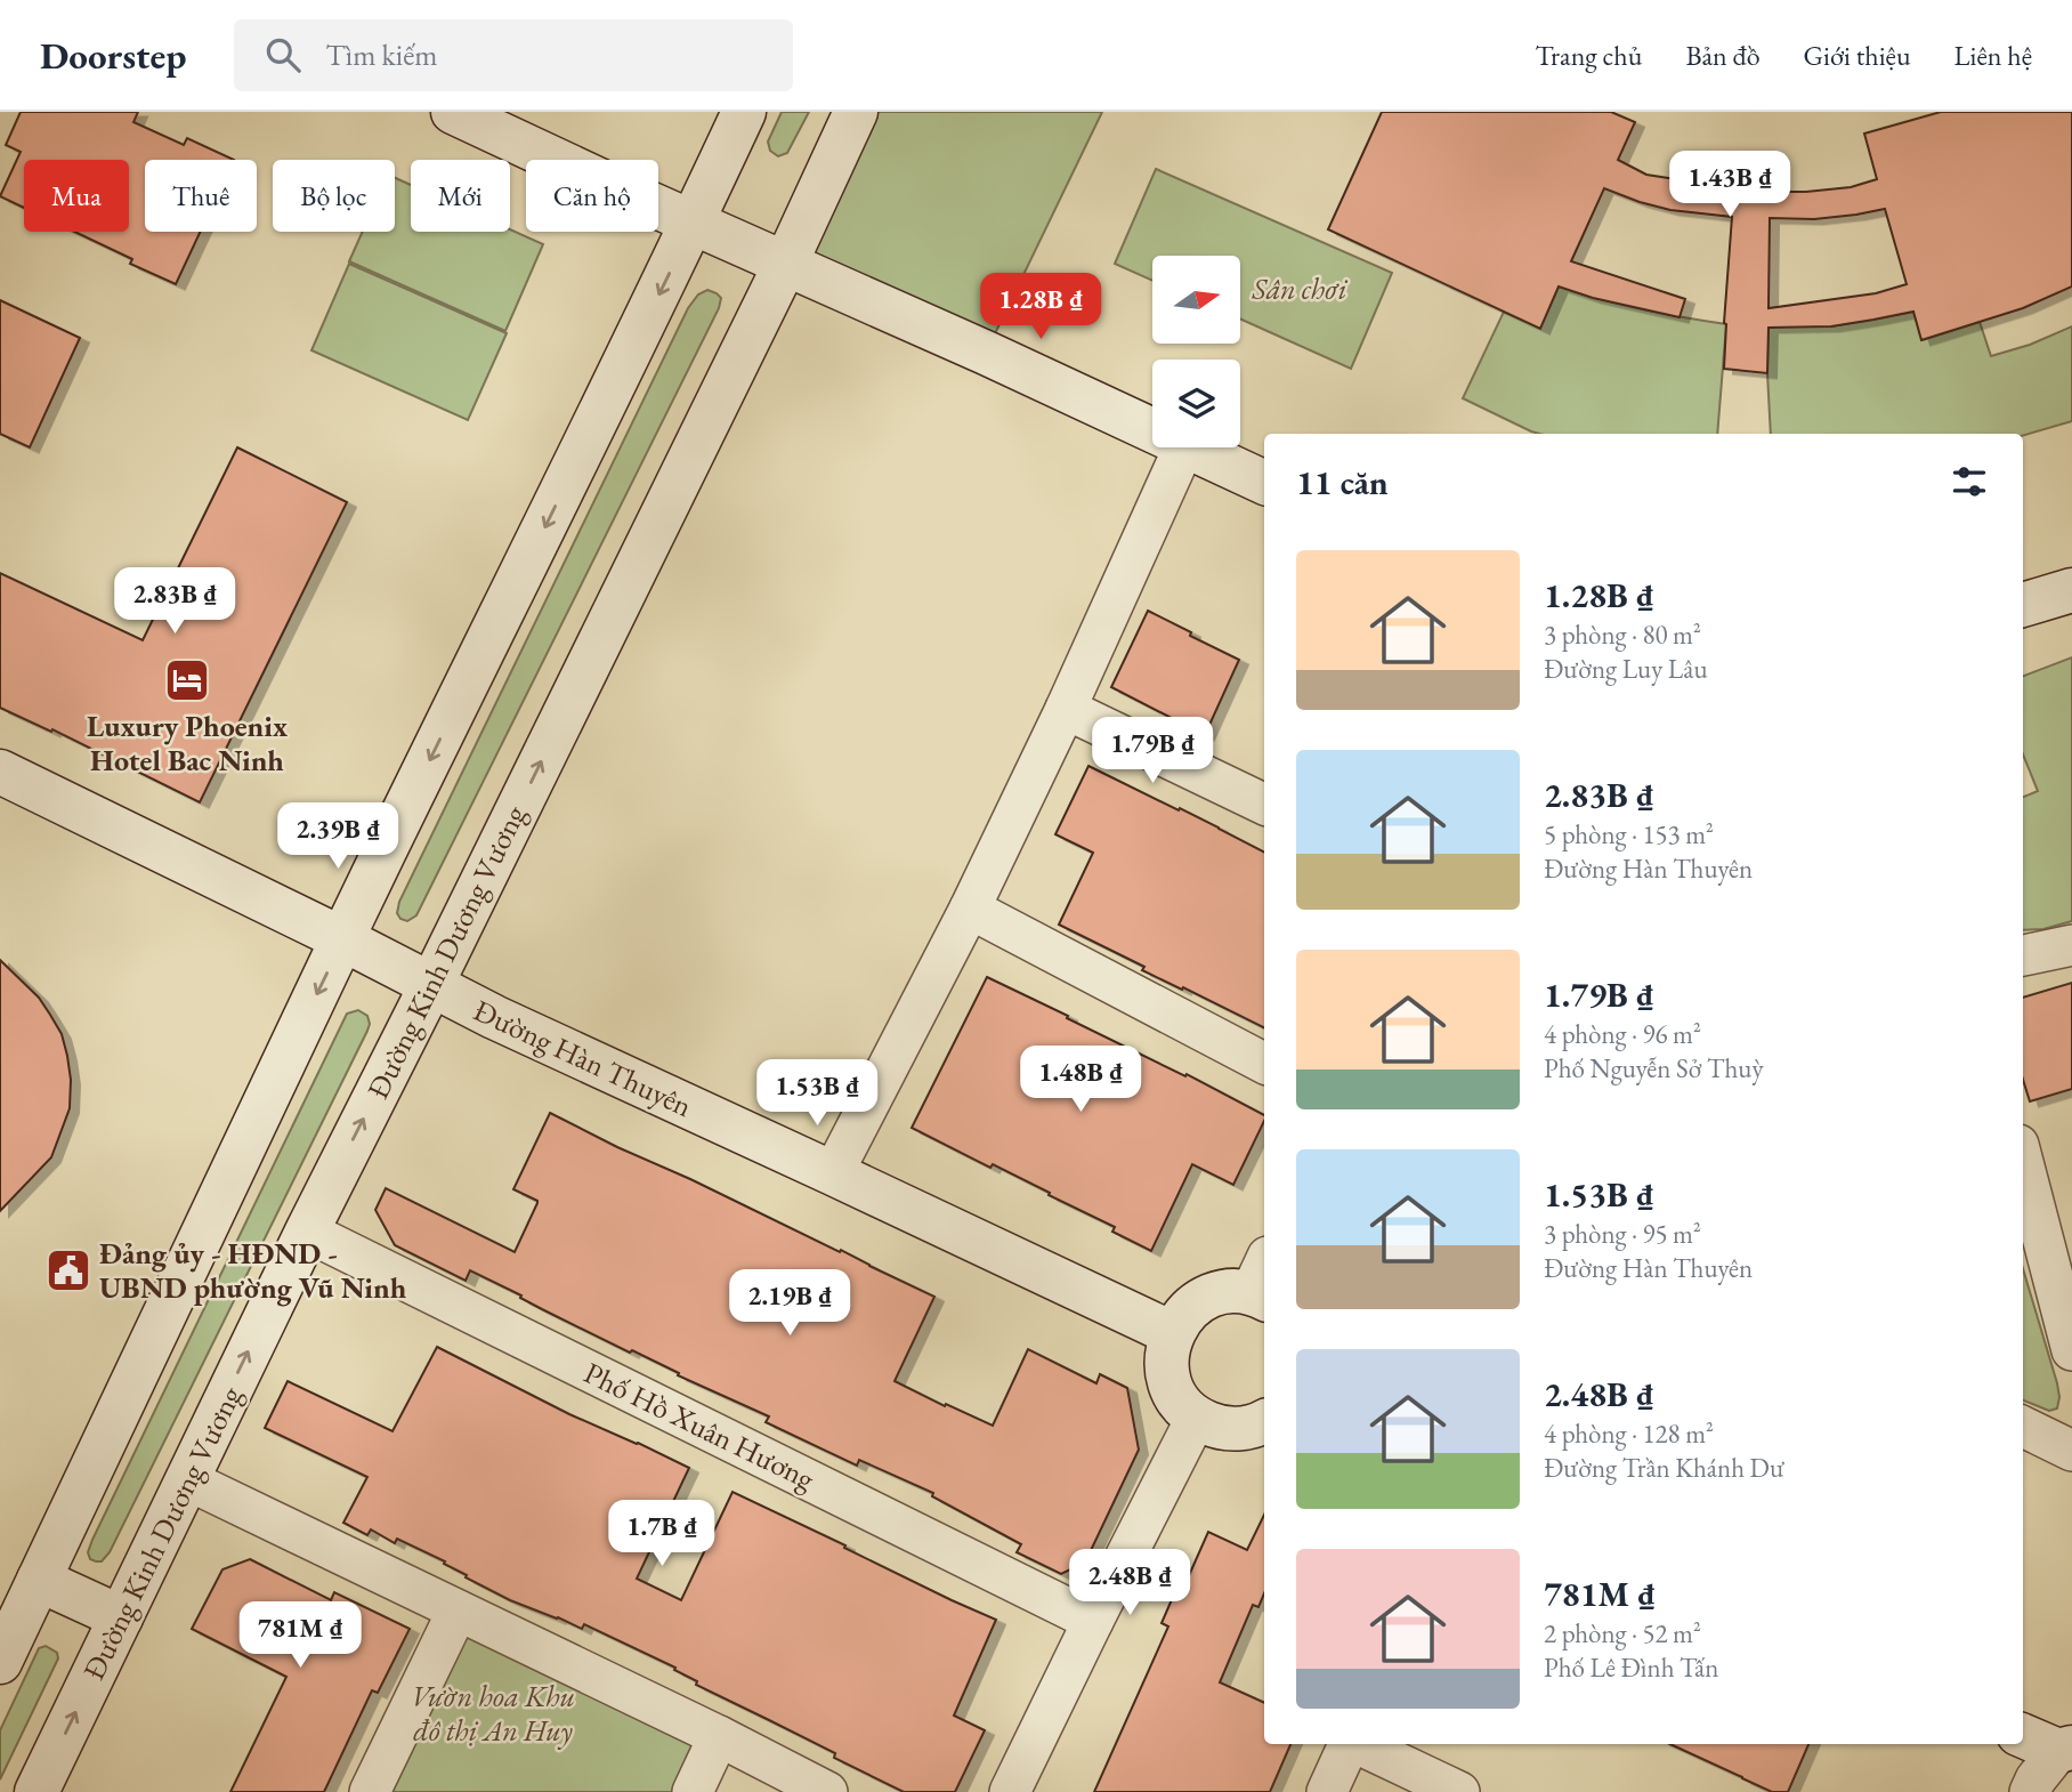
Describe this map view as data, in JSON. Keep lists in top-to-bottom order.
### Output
{
  "streets": {
    "main road": ["Đường Kinh Dương Vương", "Đường Hàn Thuyên"],
    "street": ["Phố Hồ Xuân Hương"]
  },
  "crossings": [
    ["Đường Kinh Dương Vương", "Đường Hàn Thuyên"],
    ["Đường Kinh Dương Vương", "Phố Hồ Xuân Hương"]
  ],
  "parks": ["Sân chơi", "Vườn hoa Khu đô thị An Huy"],
  "places": {
    "hotel": ["Luxury Phoenix Hotel Bac Ninh"],
    "public building": ["Đảng ủy - HĐND - UBND phường Vũ Ninh"]
  },
  "north": "right",
  "page": {
    "header": "Doorstep",
    "search": "Tìm kiếm",
    "nav": [
      "Trang chủ",
      "Bản đồ",
      "Giới thiệu",
      "Liên hệ"
    ],
    "price": [
      "1.43B ₫",
      "1.28B ₫",
      "2.83B ₫",
      "1.79B ₫",
      "2.39B ₫",
      "1.48B ₫",
      "1.53B ₫",
      "2.19B ₫",
      "1.7B ₫",
      "2.48B ₫",
      "781M ₫"
    ],
    "chip": [
      "Mua",
      "Thuê",
      "Bộ lọc",
      "Mới",
      "Căn hộ"
    ],
    "heading": "11 căn",
    "list": [
      {
        "name": "1.28B ₫",
        "note": "3 phòng · 80 m² · Đường Luy Lâu"
      },
      {
        "name": "2.83B ₫",
        "note": "5 phòng · 153 m² · Đường Hàn Thuyên"
      },
      {
        "name": "1.79B ₫",
        "note": "4 phòng · 96 m² · Phố Nguyễn Sở Thuỳ"
      },
      {
        "name": "1.53B ₫",
        "note": "3 phòng · 95 m² · Đường Hàn Thuyên"
      },
      {
        "name": "2.48B ₫",
        "note": "4 phòng · 128 m² · Đường Trần Khánh Dư"
      },
      {
        "name": "781M ₫",
        "note": "2 phòng · 52 m² · Phố Lê Đình Tấn"
      }
    ]
  }
}
